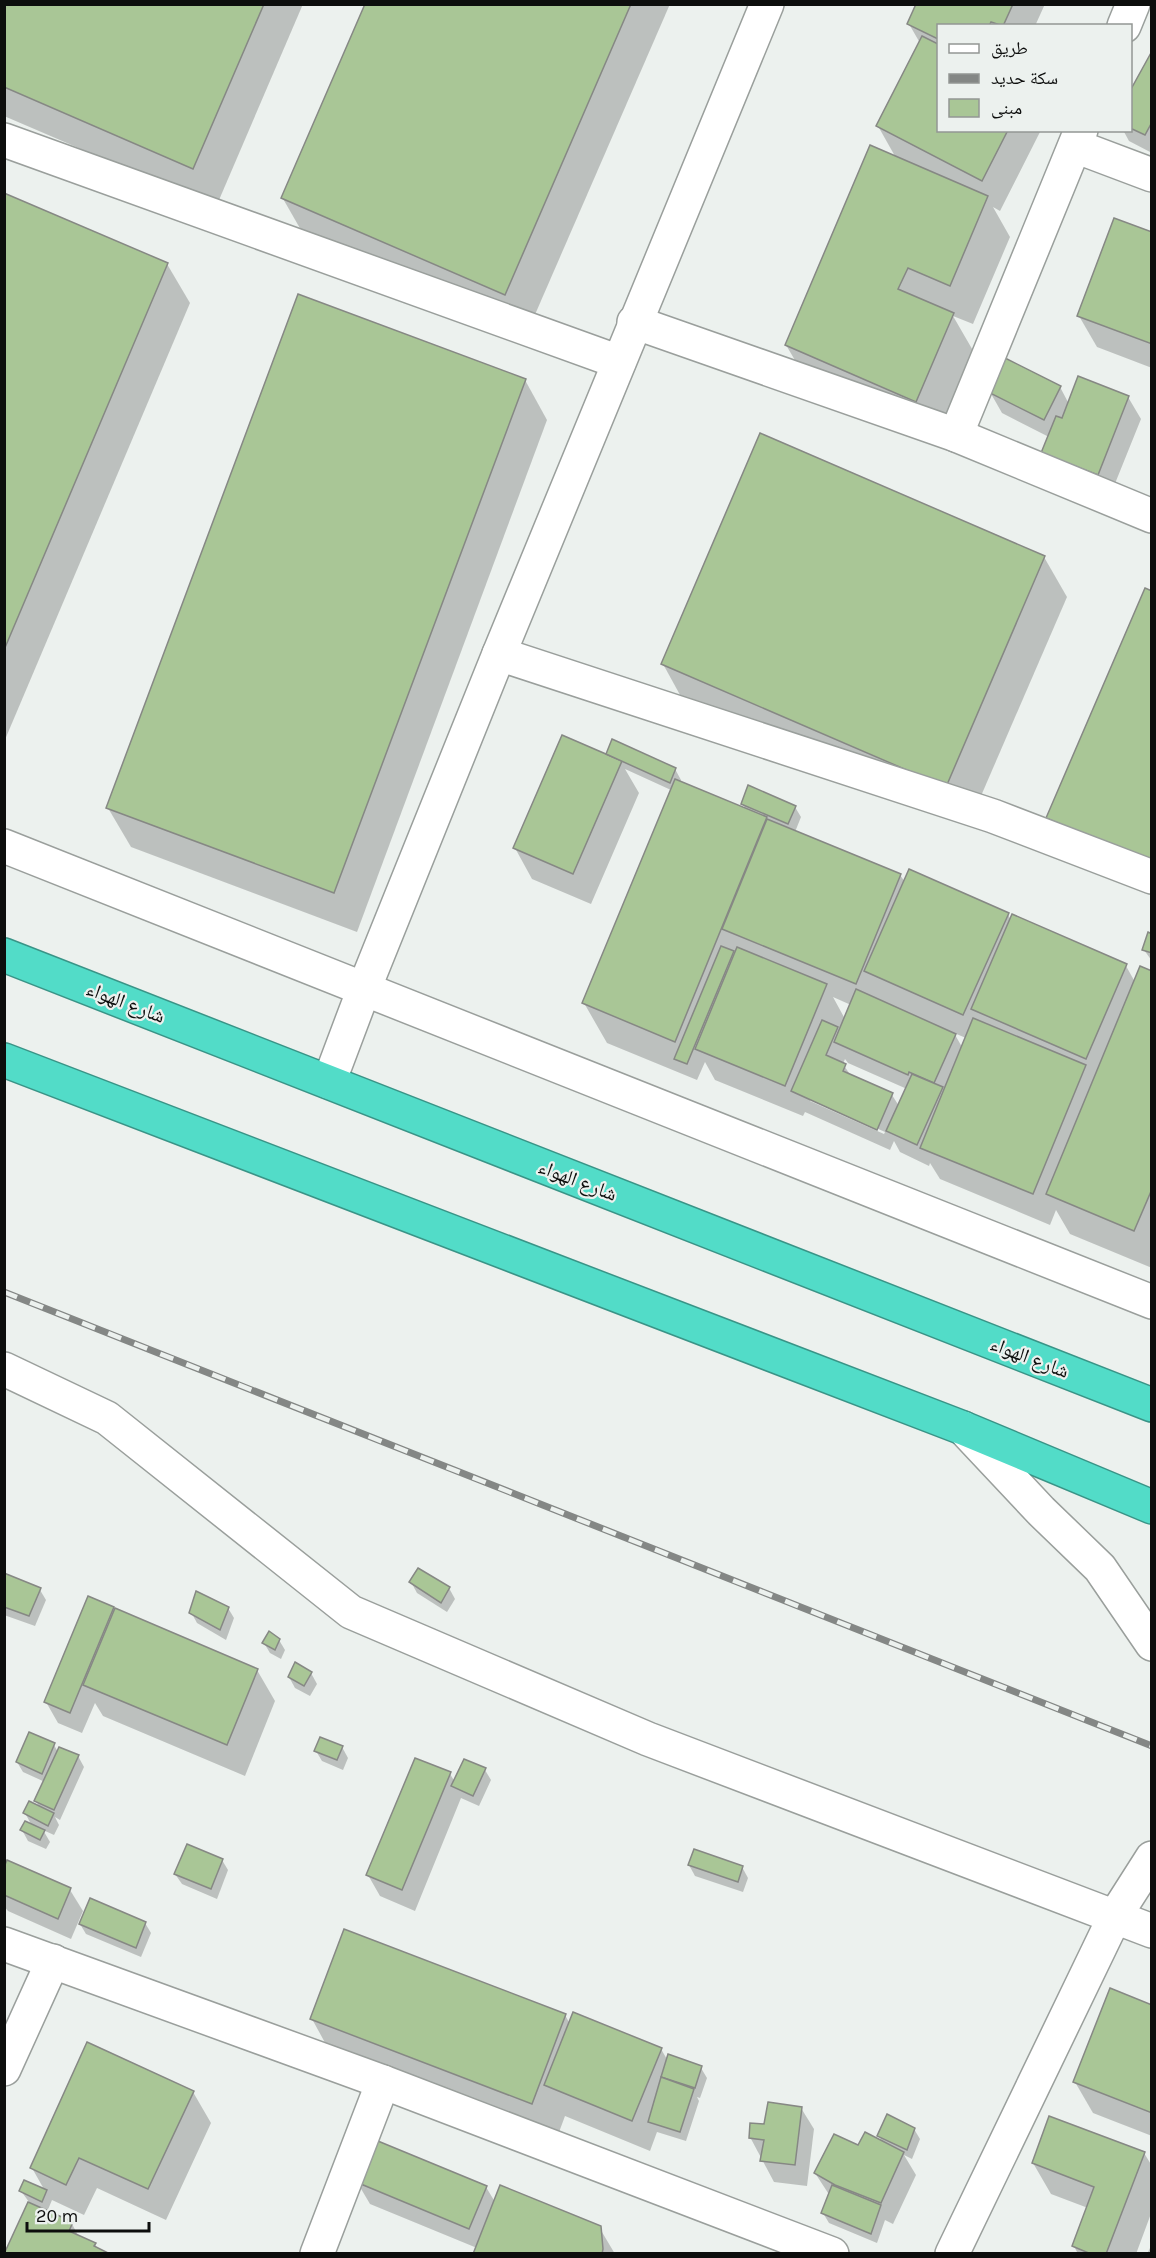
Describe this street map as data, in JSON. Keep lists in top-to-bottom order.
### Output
{
  "streets": {
    "highway": ["شارع الهواء"]
  },
  "legend": ["طريق", "سكة حديد", "مبنى"],
  "scale_bar": "20 m"
}
